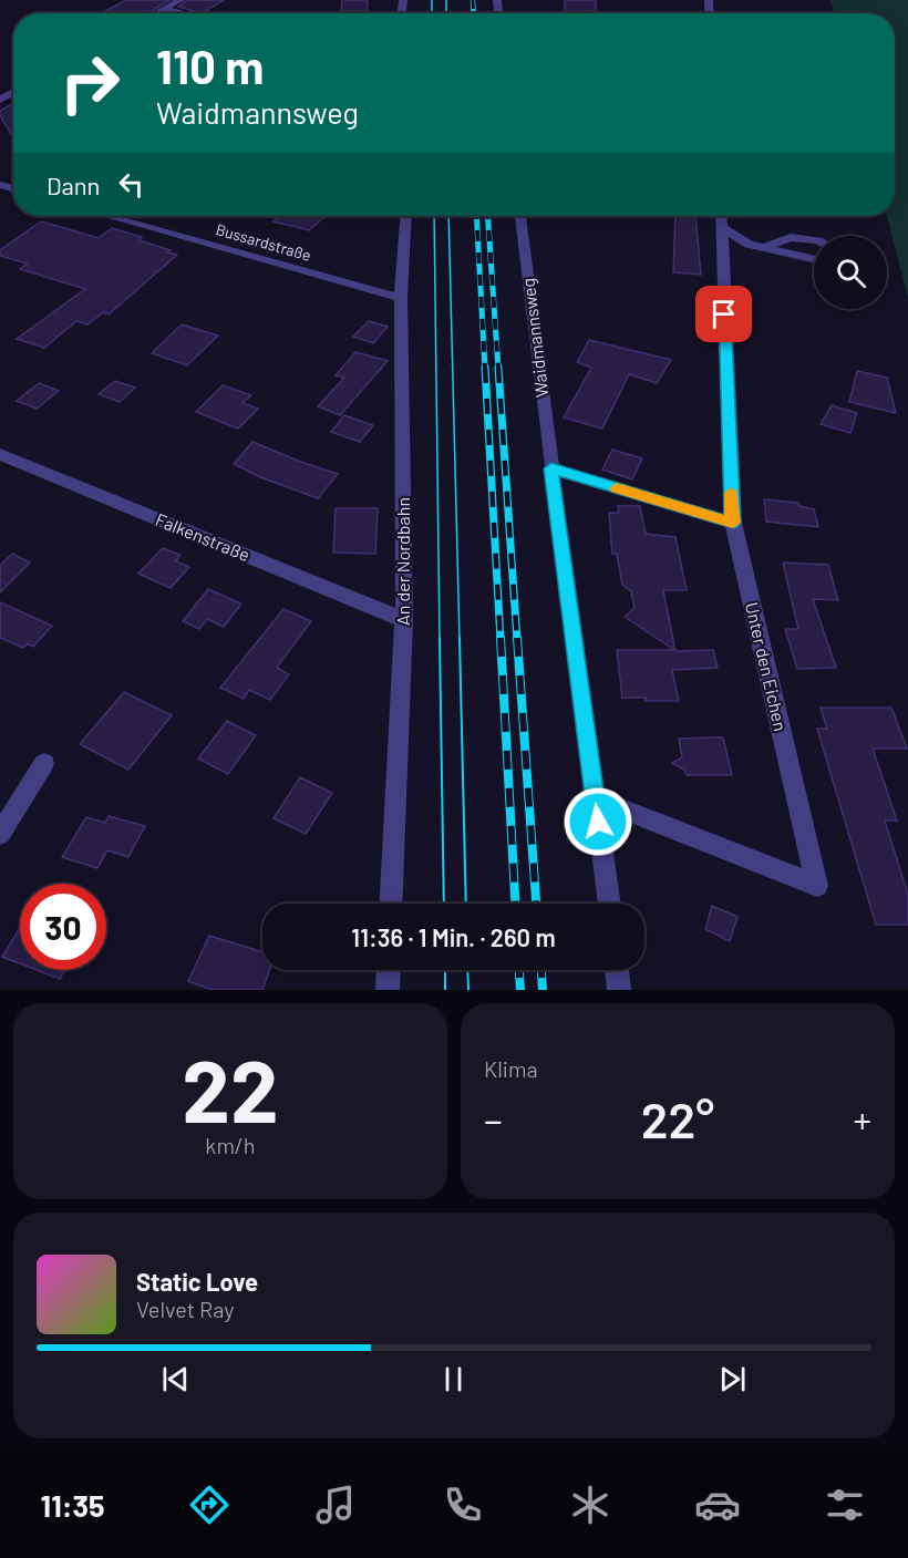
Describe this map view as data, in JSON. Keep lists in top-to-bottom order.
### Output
{
  "streets": {
    "street": [
      "Bussardstraße",
      "Waidmannsweg",
      "Falkenstraße",
      "An der Nordbahn",
      "Unter den Eichen"
    ]
  },
  "crossings": [
    ["Bussardstraße", "An der Nordbahn"],
    ["Waidmannsweg", "Unter den Eichen"],
    ["Falkenstraße", "An der Nordbahn"]
  ],
  "page": {
    "turn": ["110 m", "Waidmannsweg"],
    "then": "Dann",
    "limit": "30",
    "trip": "11:36 · 1 Min. · 260 m",
    "tile": [
      ["22", "km/h"],
      "Klima"
    ],
    "heat": ["−", "22°", "+"],
    "song": ["Static Love", "Velvet Ray"],
    "tabs": "11:35"
  }
}
